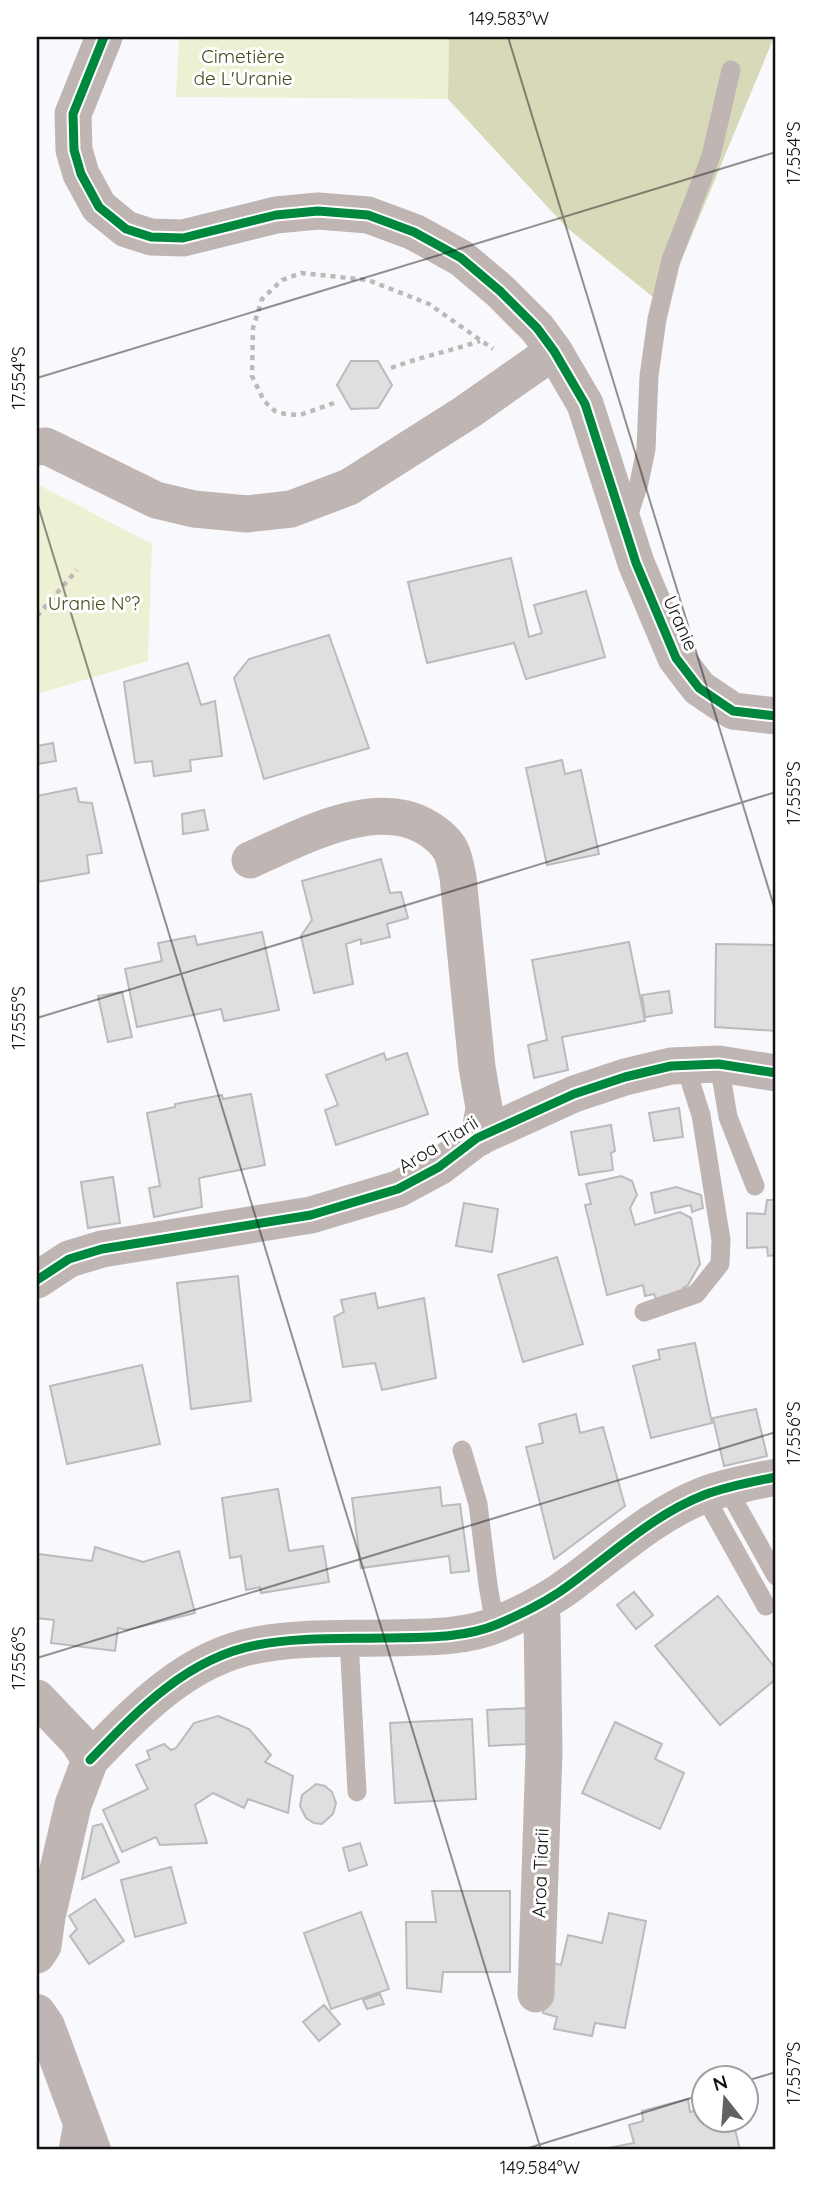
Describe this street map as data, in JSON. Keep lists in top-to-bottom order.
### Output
{
  "streets": {
    "street": ["Uranie", "Aroa Tiarii"]
  },
  "parks": ["Cimetière de L'Uranie", "Uranie N°?"],
  "north": "top",
  "coordinates": [
    "149.583°W",
    "17.554°S",
    "17.555°S",
    "17.556°S",
    "17.557°S",
    "149.584°W"
  ]
}
